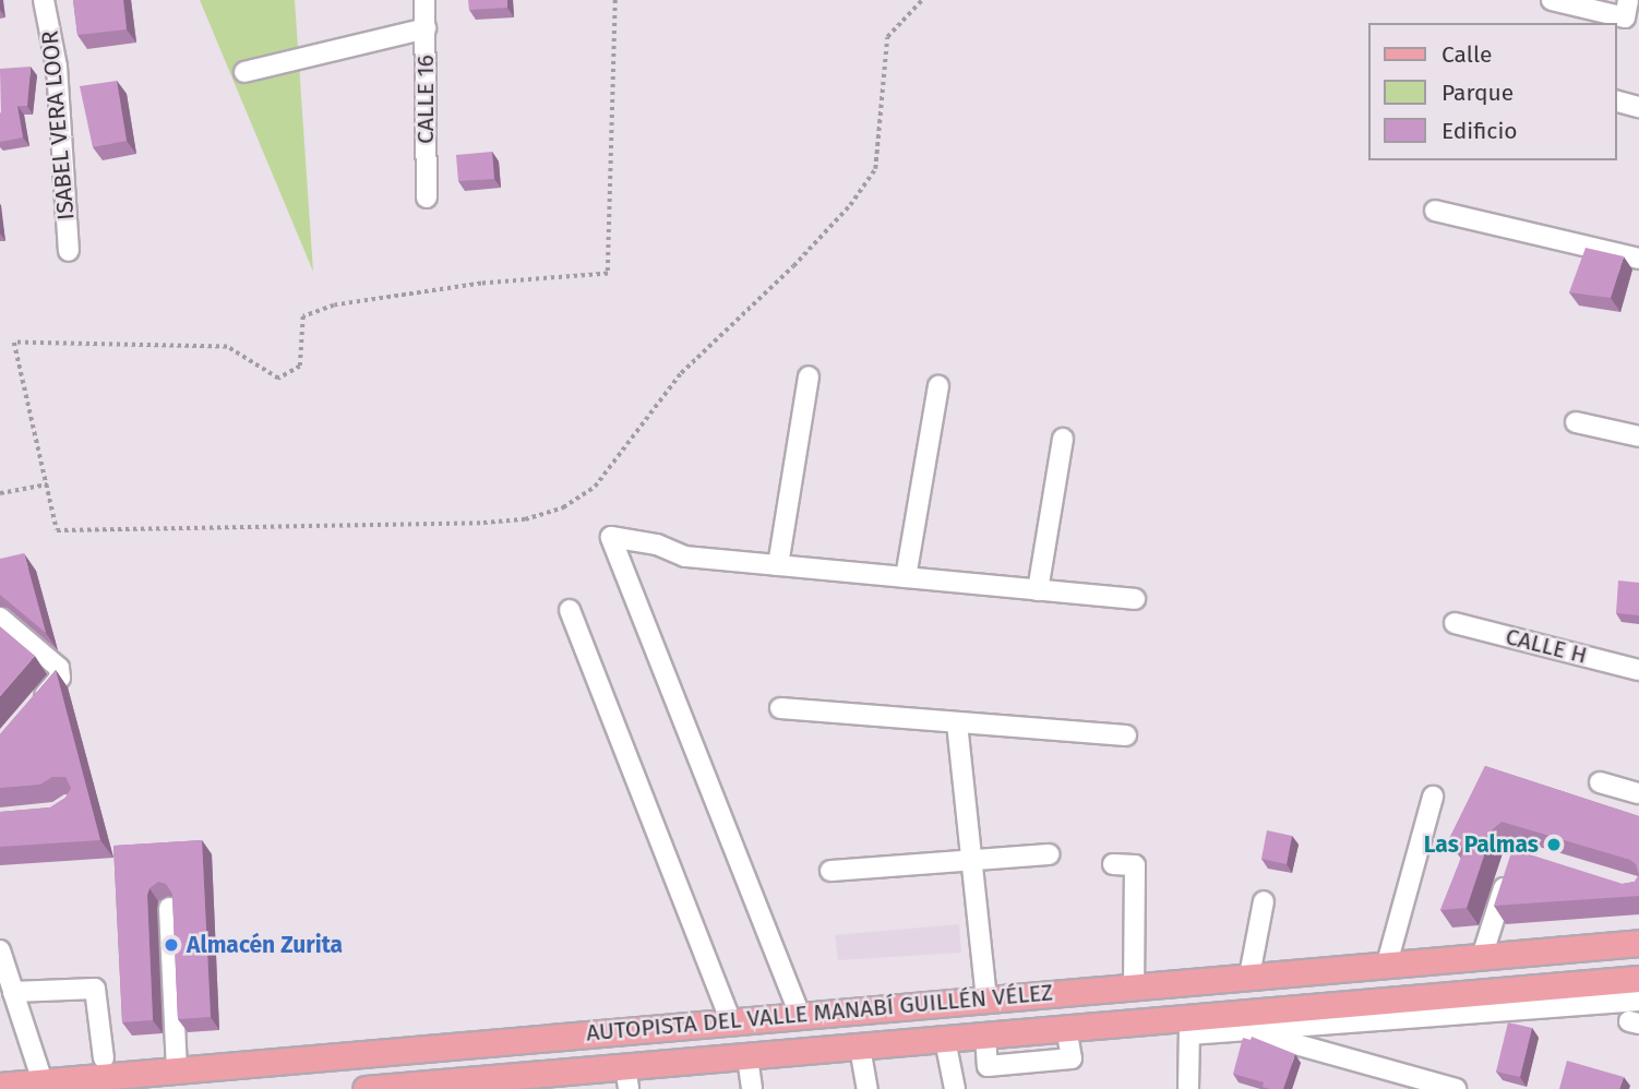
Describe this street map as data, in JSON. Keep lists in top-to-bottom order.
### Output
{
  "streets": {
    "main road": ["AUTOPISTA DEL VALLE MANABÍ GUILLÉN VÉLEZ"],
    "street": ["CALLE 16", "ISABEL VERA LOOR", "CALLE H"]
  },
  "places": ["Las Palmas", "Almacén Zurita"],
  "legend": ["Calle", "Parque", "Edificio"]
}
